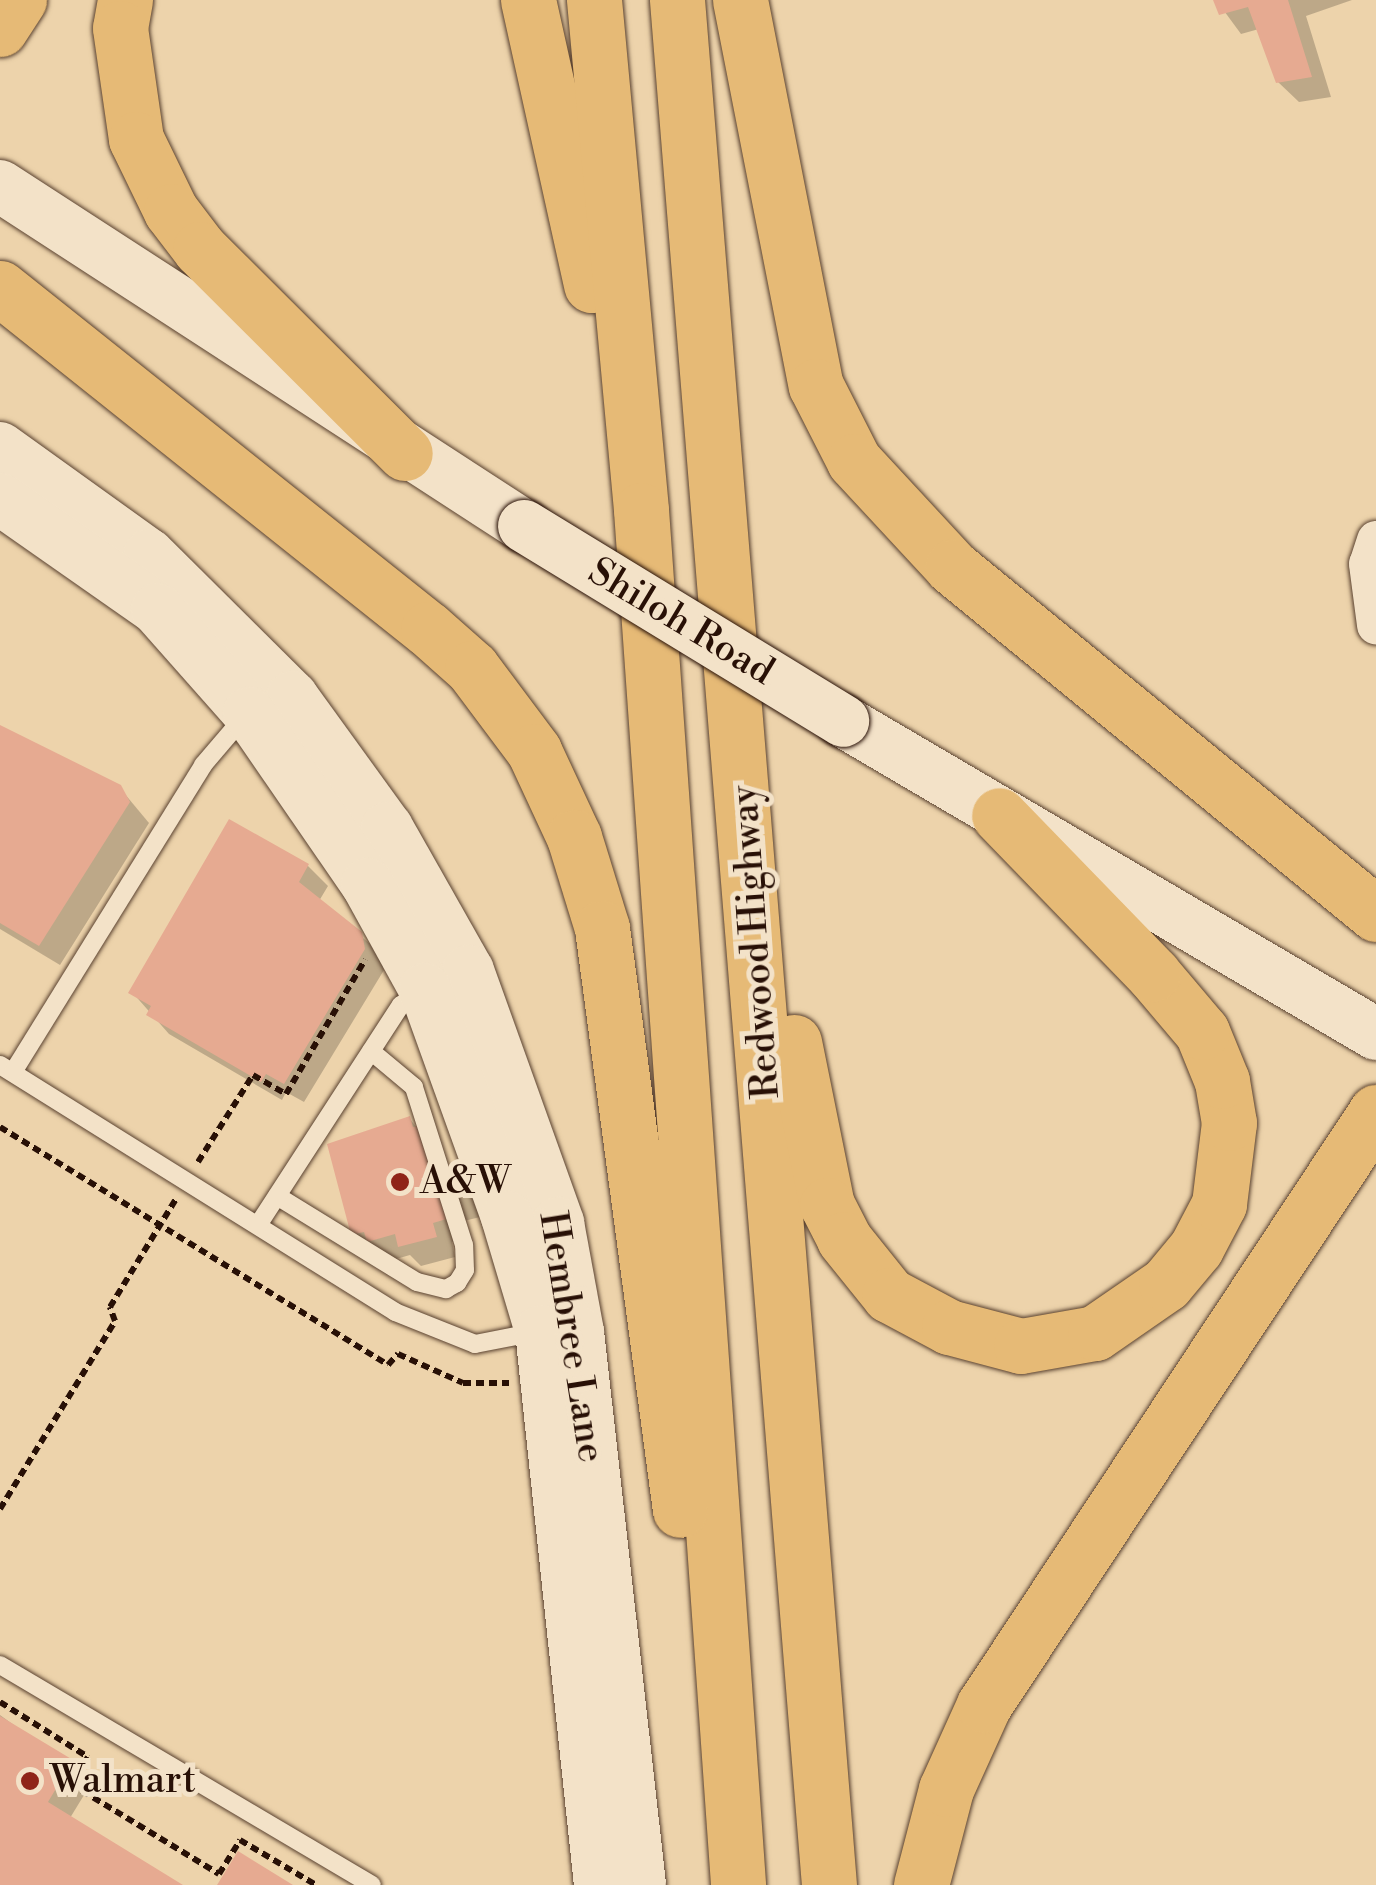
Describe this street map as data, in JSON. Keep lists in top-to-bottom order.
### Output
{
  "streets": {
    "highway": ["Redwood Highway"],
    "street": ["Shiloh Road", "Hembree Lane"]
  },
  "places": ["A&W", "Walmart"]
}
